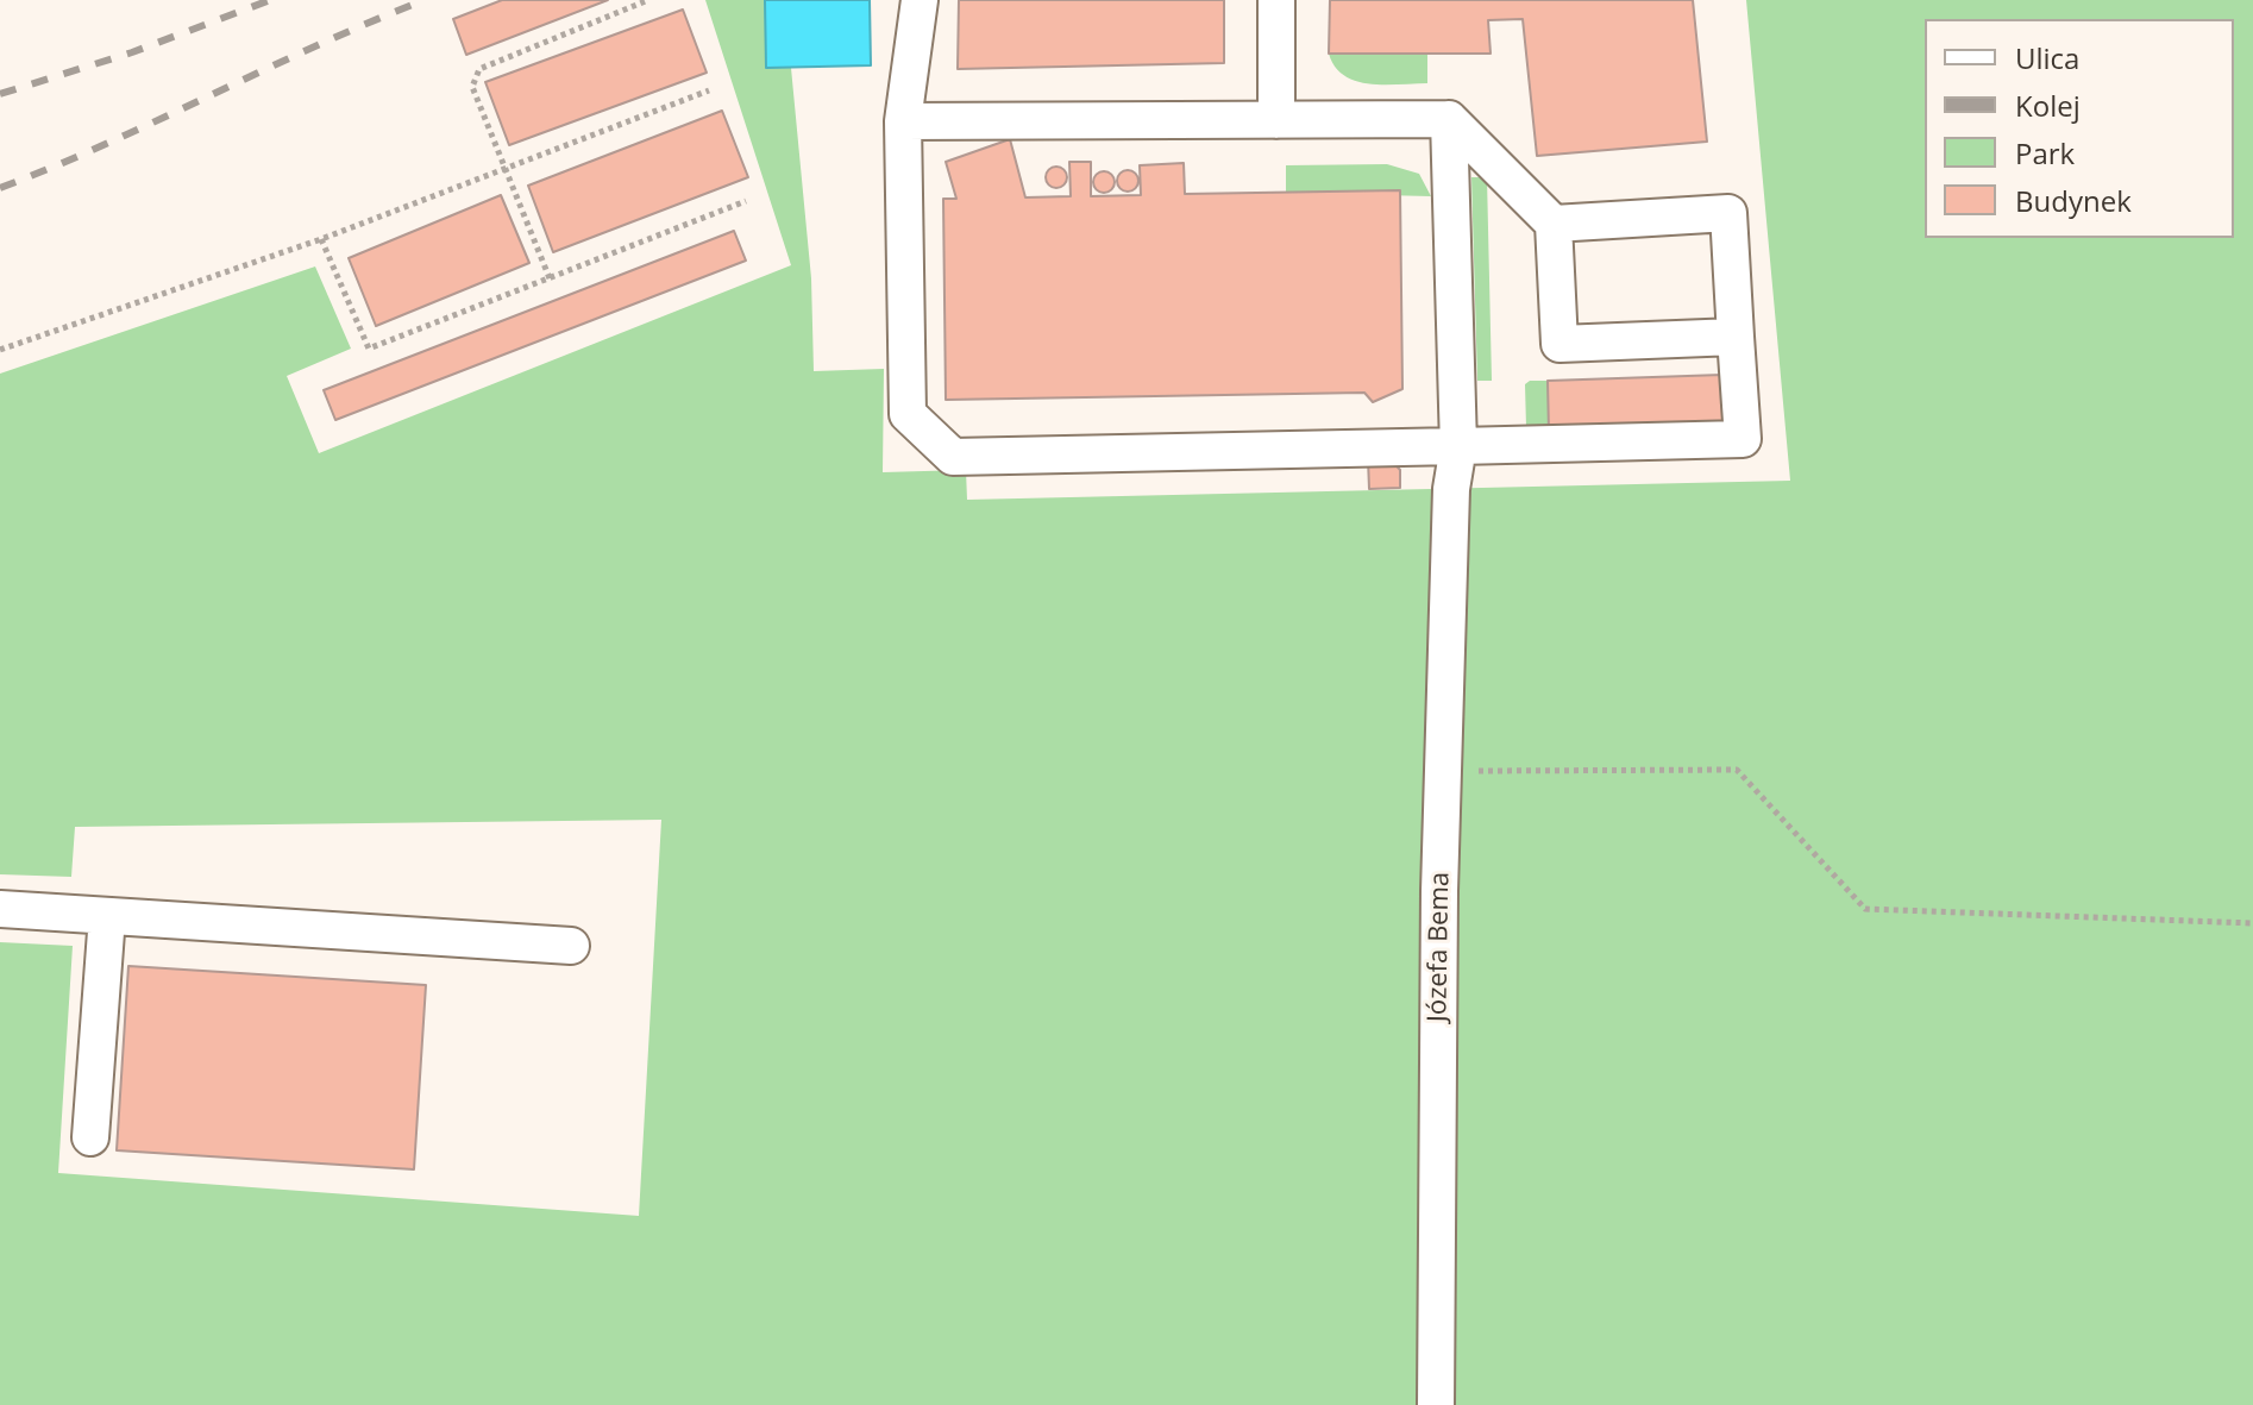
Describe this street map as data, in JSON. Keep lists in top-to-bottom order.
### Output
{
  "streets": {
    "street": ["Józefa Bema"]
  },
  "legend": [
    "Ulica",
    "Kolej",
    "Park",
    "Budynek"
  ]
}
